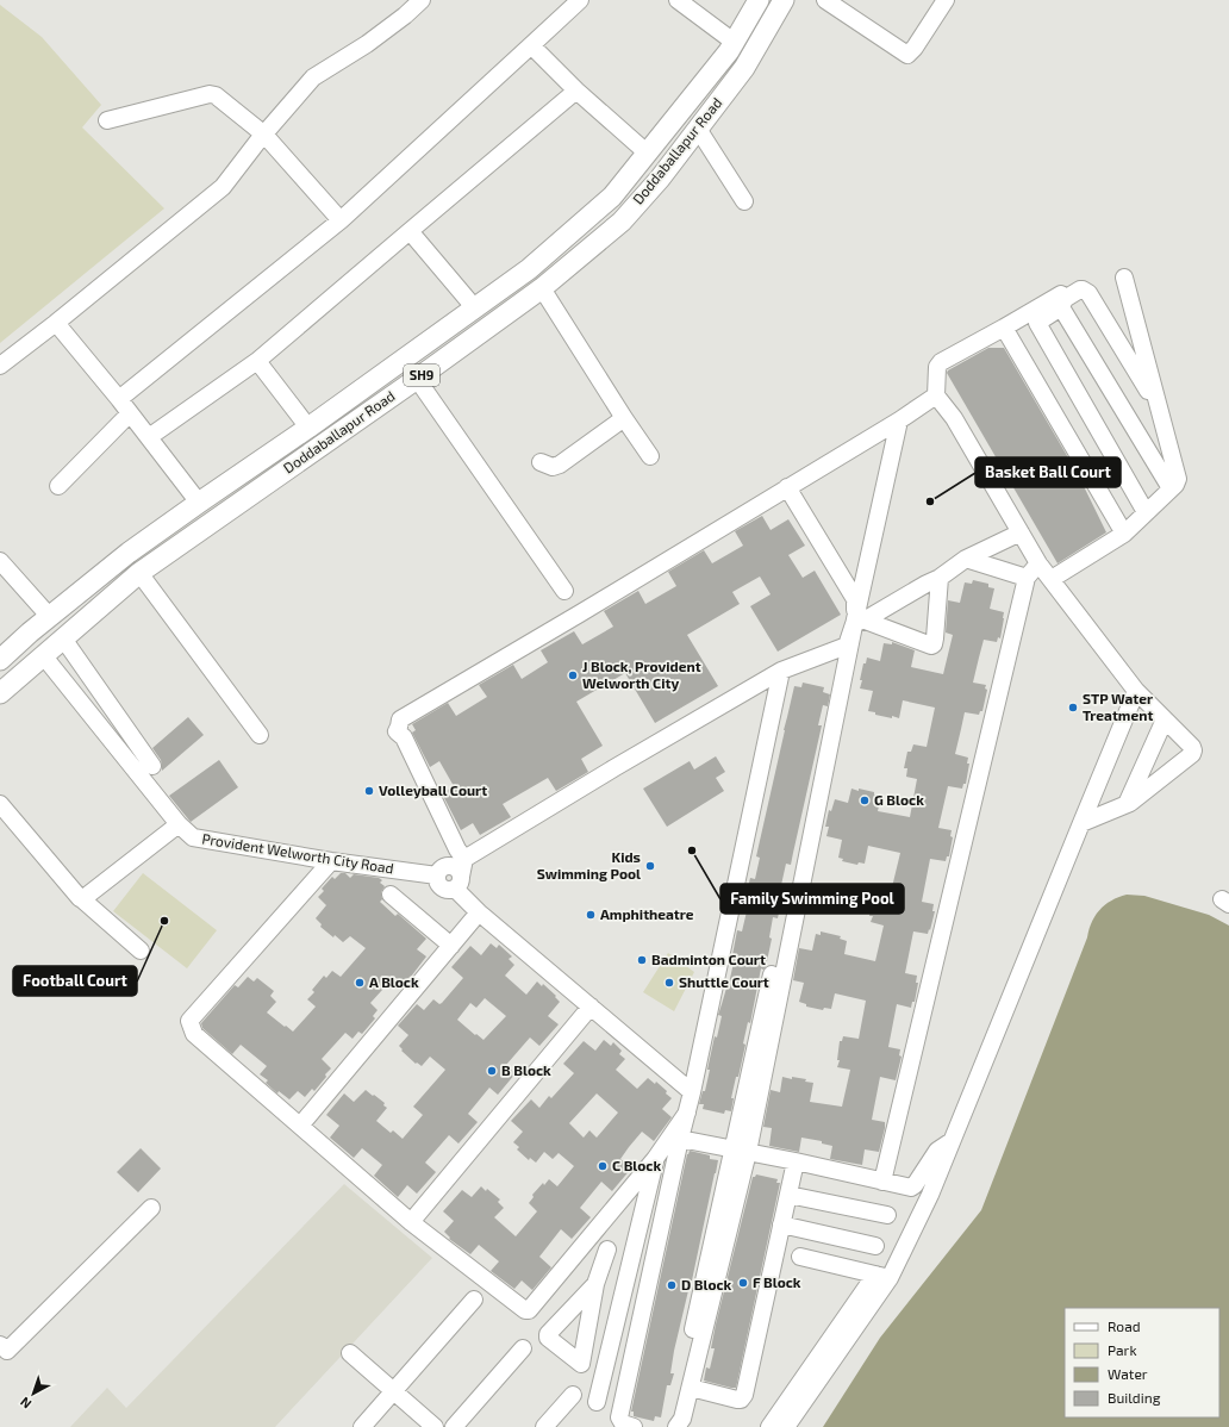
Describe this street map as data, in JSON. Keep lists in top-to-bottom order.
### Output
{
  "streets": {
    "main road": ["Doddaballapur Road", "SH9"],
    "street": ["Provident Welworth City Road"]
  },
  "crossings": [
    ["Doddaballapur Road", "Provident Welworth City Road"]
  ],
  "places": [
    "Basket Ball Court",
    "J Block, Provident Welworth City",
    "STP Water Treatment",
    "Volleyball Court",
    "G Block",
    "Family Swimming Pool",
    "Kids Swimming Pool",
    "Amphitheatre",
    "Football Court",
    "Badminton Court",
    "A Block",
    "Shuttle Court",
    "B Block",
    "C Block",
    "F Block",
    "D Block"
  ],
  "legend": [
    "Road",
    "Park",
    "Water",
    "Building"
  ],
  "north": "bottom left"
}
